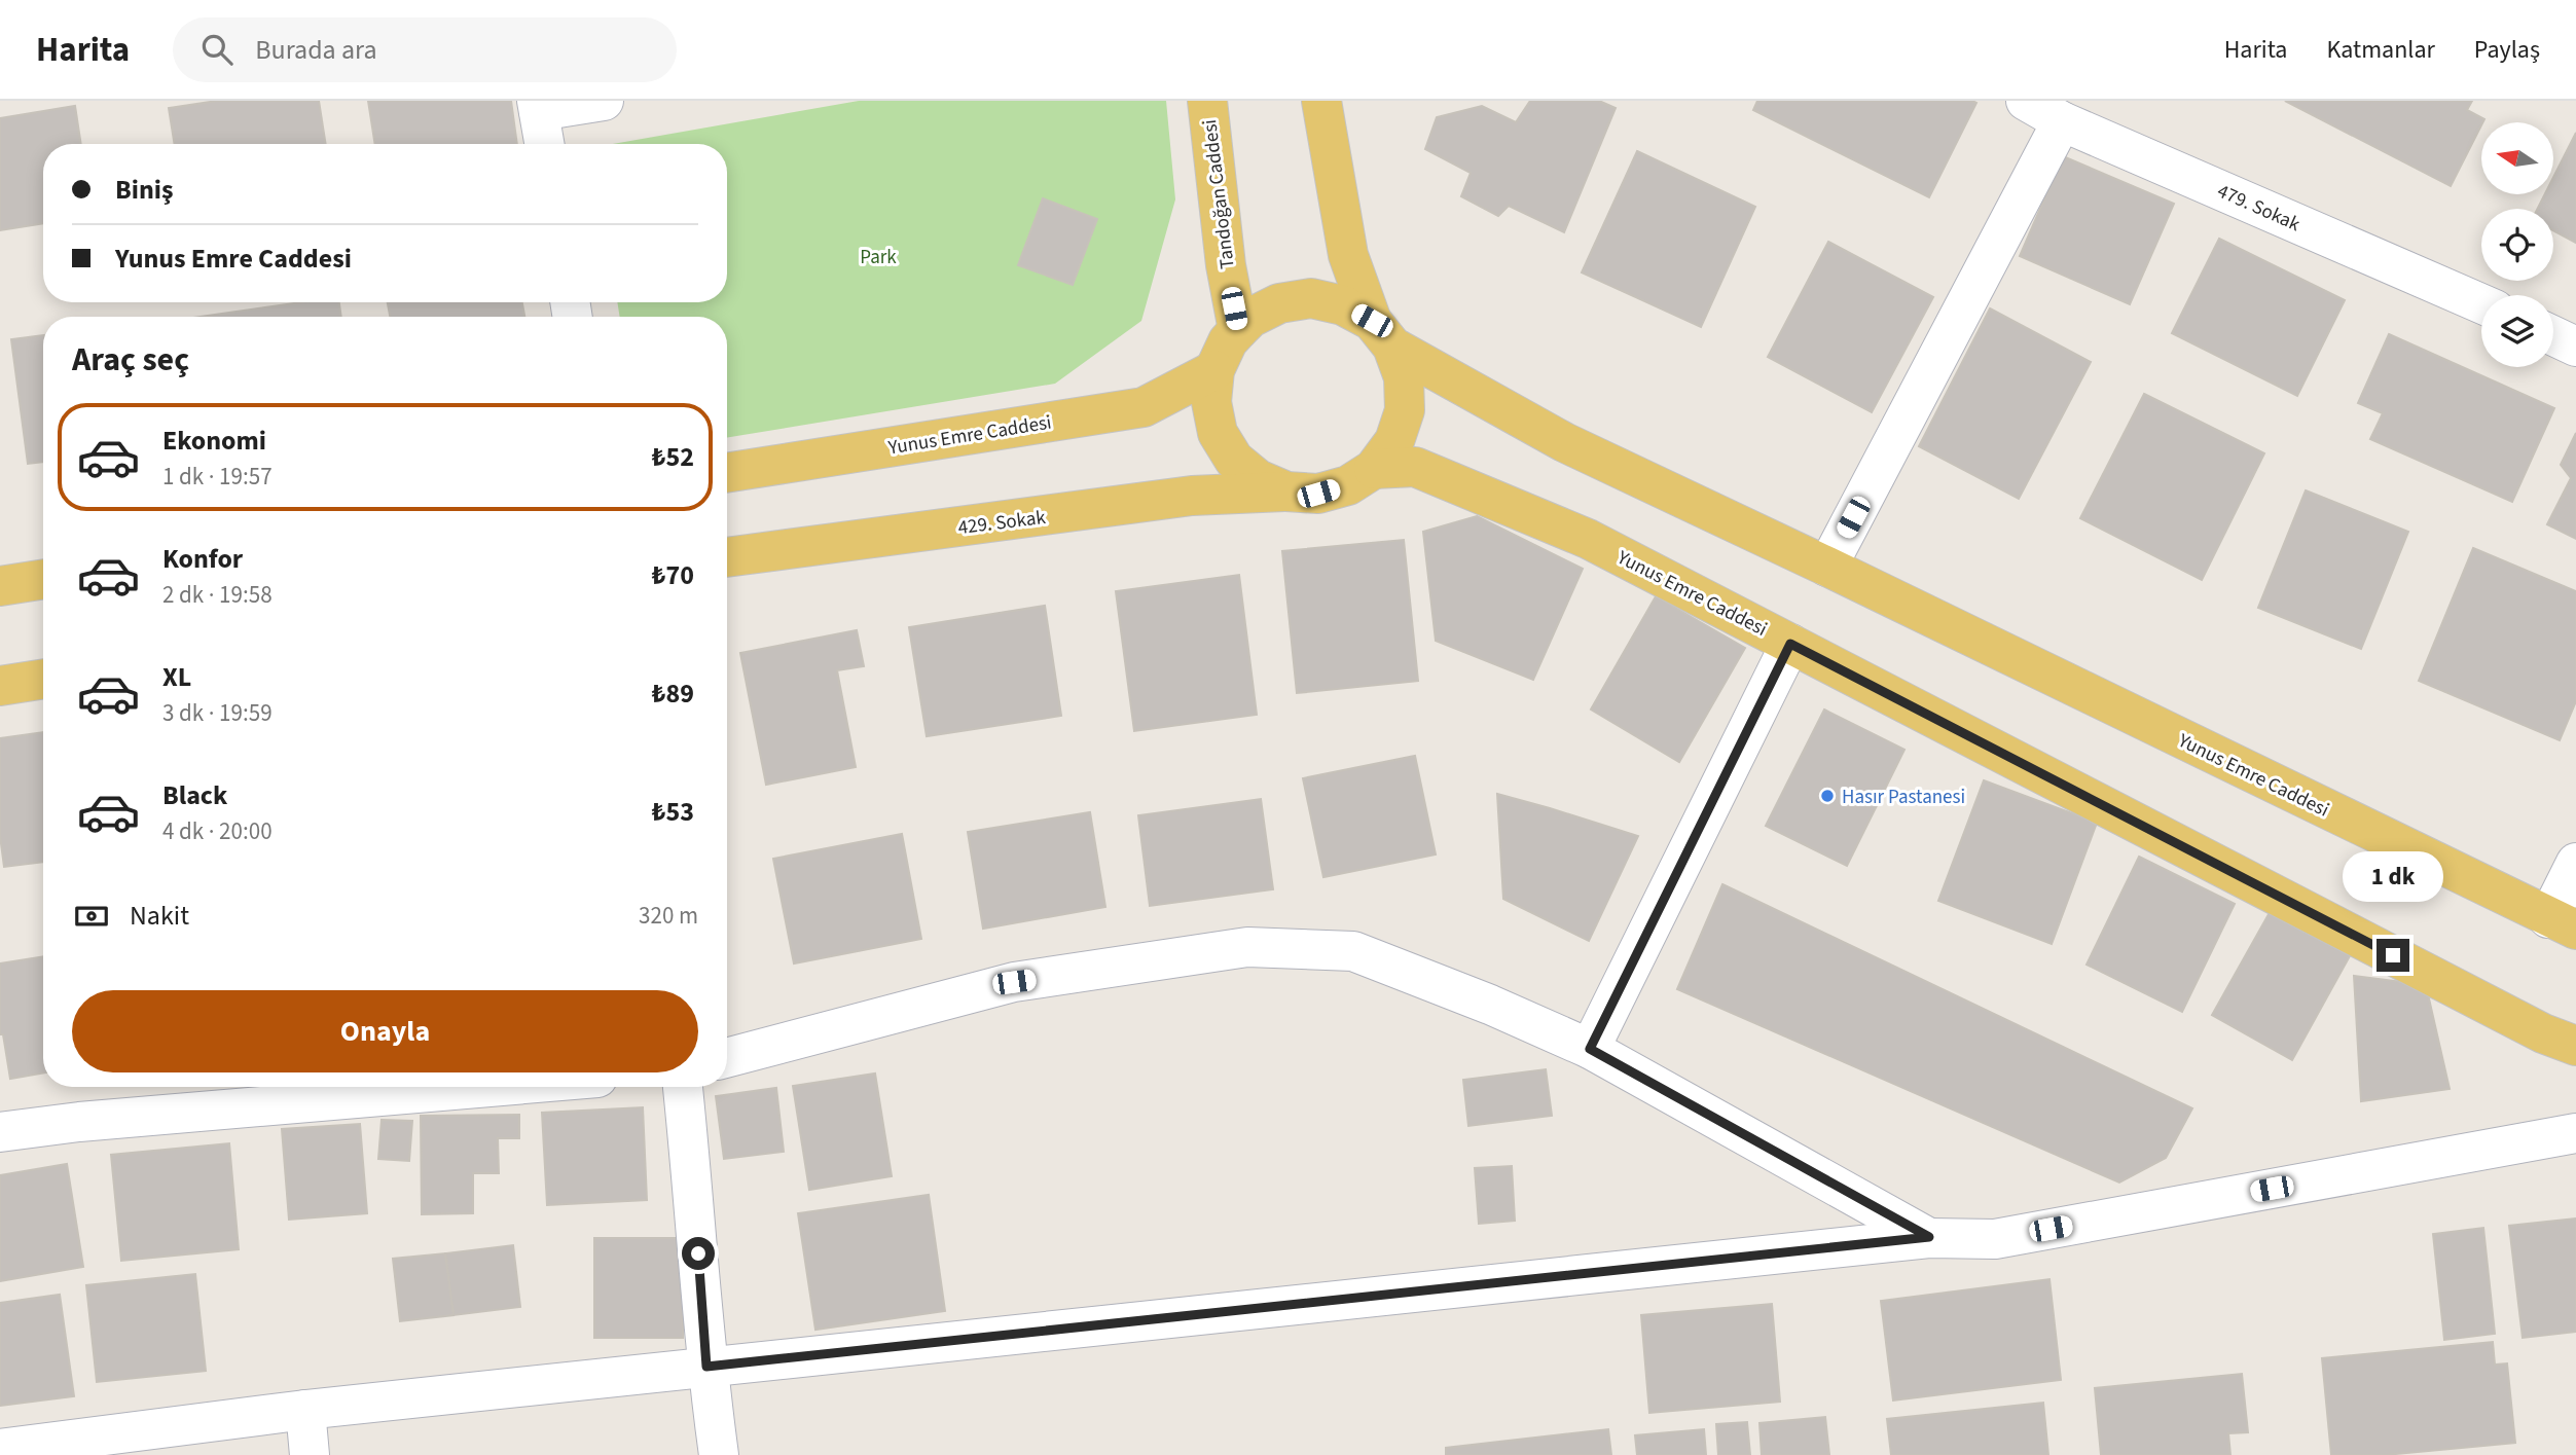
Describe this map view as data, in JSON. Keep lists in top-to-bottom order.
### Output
{
  "streets": {
    "main road": ["Tandoğan Caddesi", "Yunus Emre Caddesi", "429. Sokak"],
    "street": ["479. Sokak"]
  },
  "crossings": [
    ["Tandoğan Caddesi", "Yunus Emre Caddesi"],
    ["Tandoğan Caddesi", "429. Sokak"],
    ["Yunus Emre Caddesi", "429. Sokak"]
  ],
  "parks": ["Park"],
  "places": ["Hasır Pastanesi"],
  "north": "left",
  "page": {
    "header": "Harita",
    "search": "Burada ara",
    "nav": ["Harita", "Katmanlar", "Paylaş"],
    "banner": ["Biniş", "Yunus Emre Caddesi"],
    "heading": "Araç seç",
    "list": [
      {
        "name": "Ekonomi",
        "note": "1 dk · 19:57",
        "value": "₺52"
      },
      {
        "name": "Konfor",
        "note": "2 dk · 19:58",
        "value": "₺70"
      },
      {
        "name": "XL",
        "note": "3 dk · 19:59",
        "value": "₺89"
      },
      {
        "name": "Black",
        "note": "4 dk · 20:00",
        "value": "₺53"
      }
    ],
    "bubble": "1 dk",
    "pay": ["Nakit", "320 m"],
    "buttons": "Onayla"
  }
}
